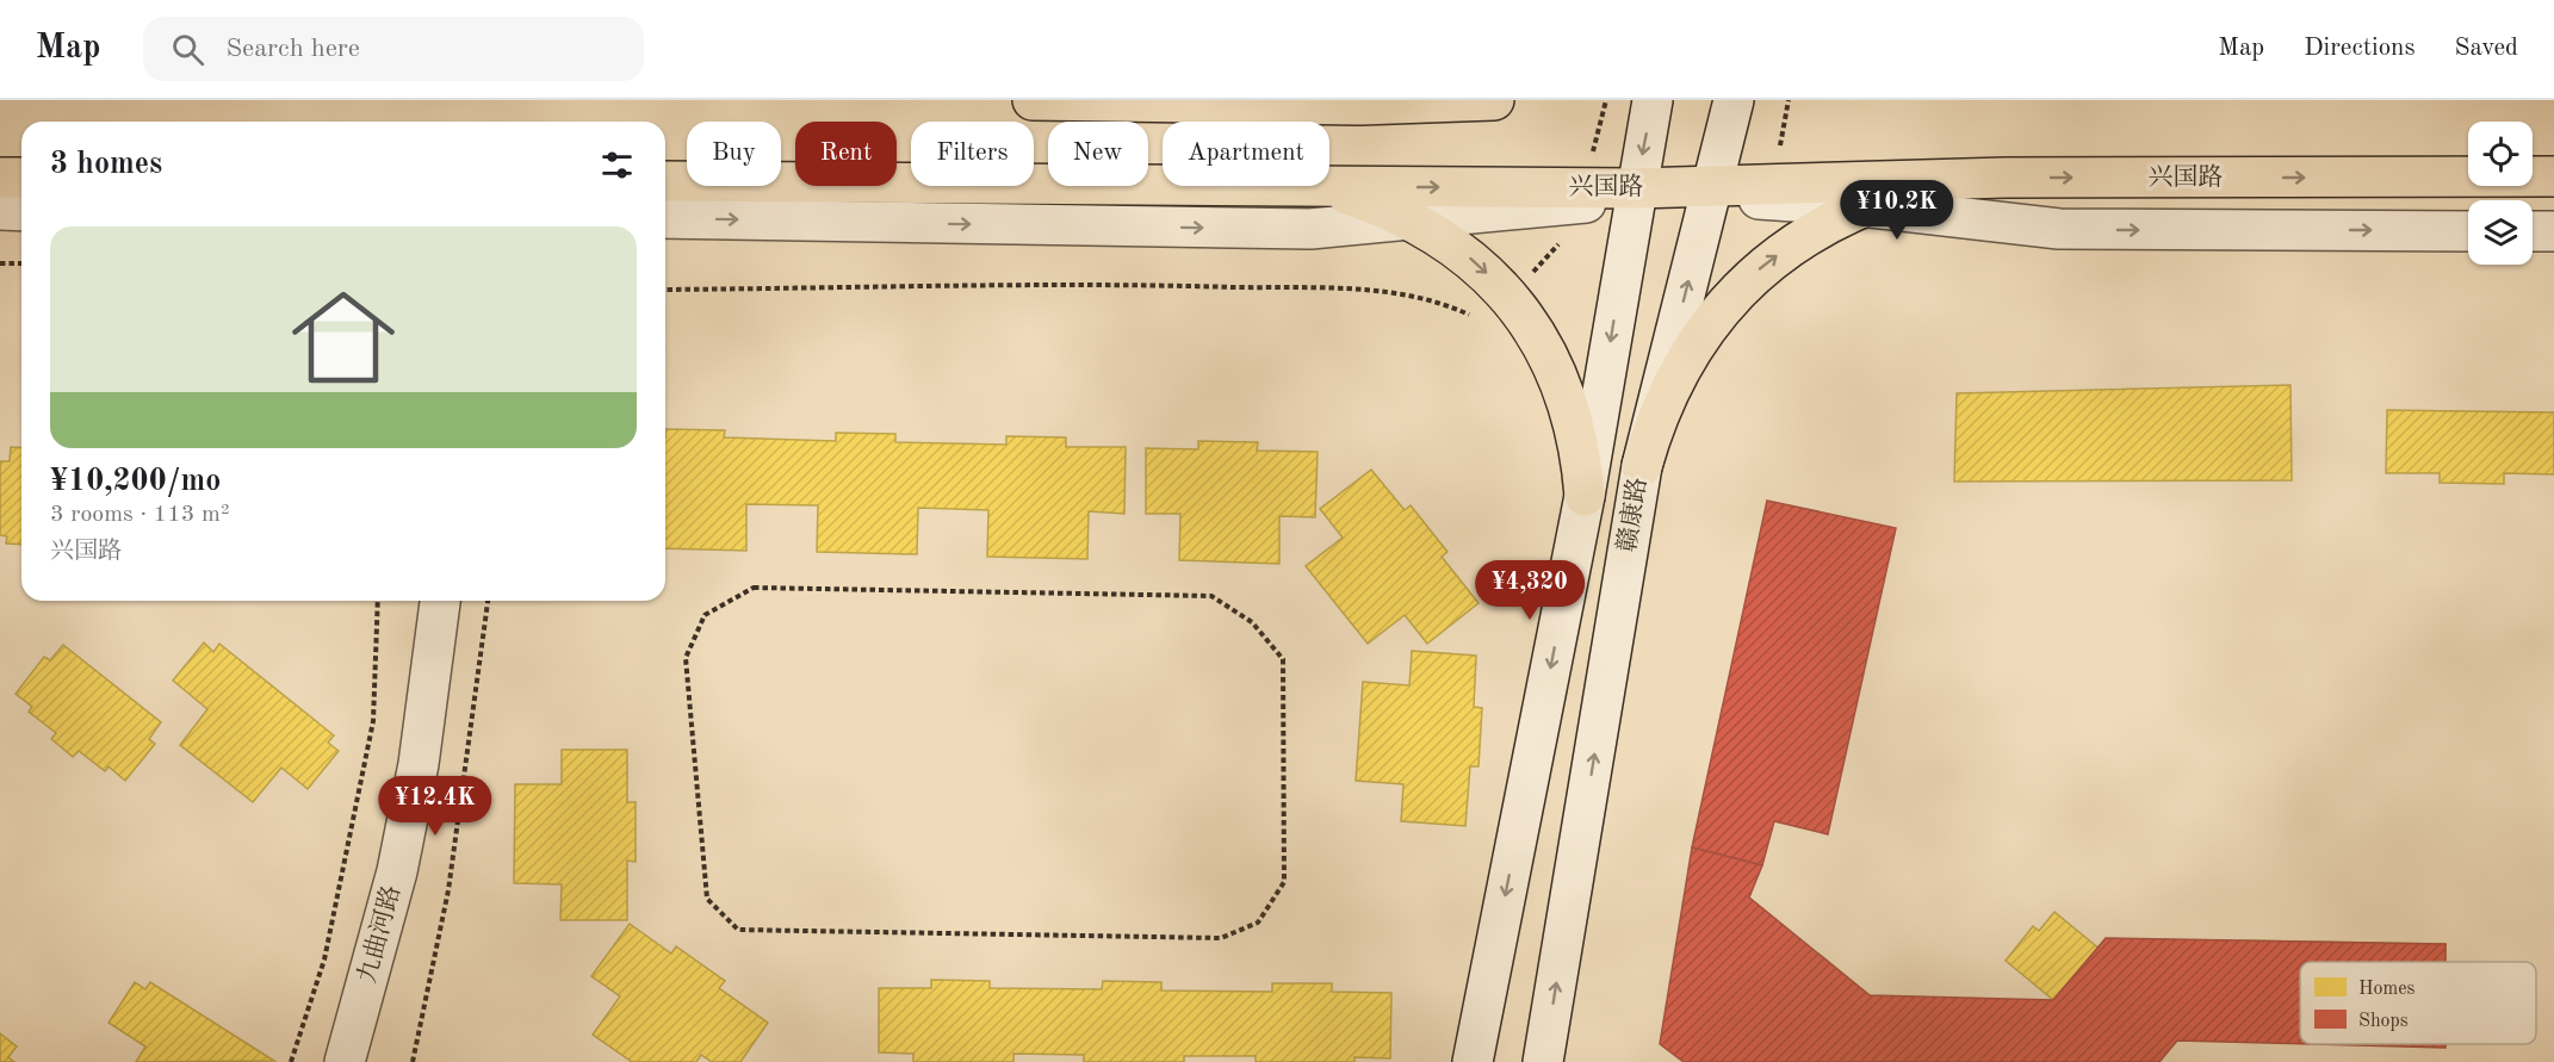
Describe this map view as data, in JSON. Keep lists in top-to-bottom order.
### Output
{
  "streets": {
    "main road": ["兴国路"],
    "street": ["赣康路", "九曲河路"]
  },
  "crossings": [
    ["兴国路", "赣康路"]
  ],
  "legend": ["Homes", "Shops"],
  "page": {
    "header": "Map",
    "search": "Search here",
    "nav": ["Map", "Directions", "Saved"],
    "chip": [
      "Buy",
      "Rent",
      "Filters",
      "New",
      "Apartment"
    ],
    "heading": "3 homes",
    "price": ["¥10.2K", "¥4,320", "¥12.4K"],
    "list": [
      {
        "name": "¥10,200/mo",
        "note": "3 rooms · 113 m² · 兴国路"
      }
    ]
  }
}
